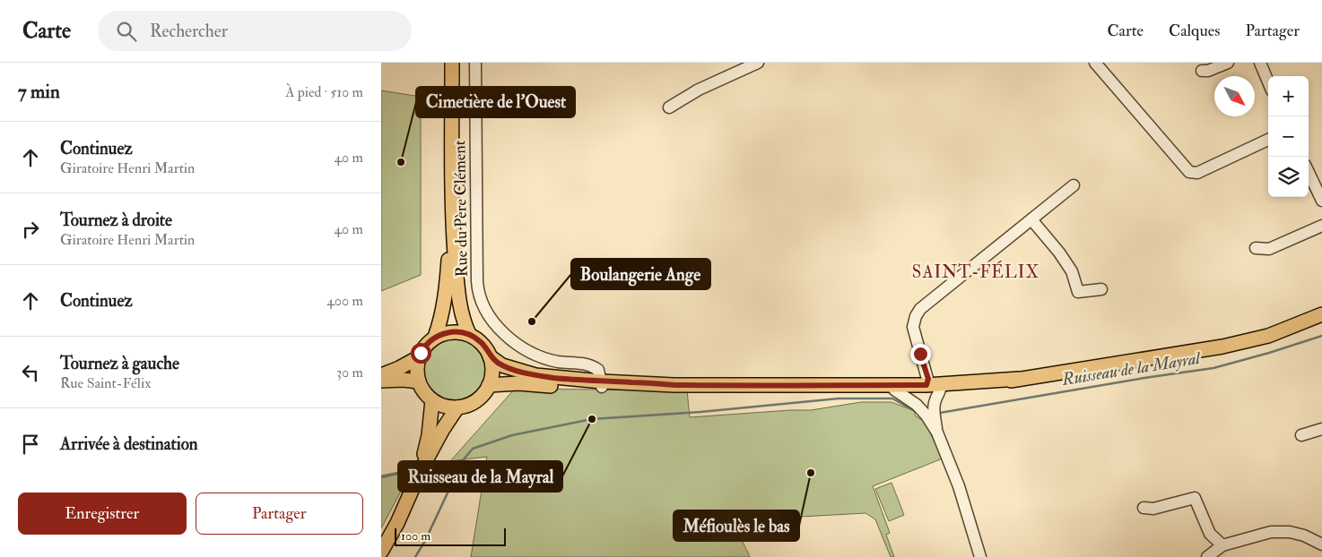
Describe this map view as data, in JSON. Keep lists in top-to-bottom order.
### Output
{
  "streets": {
    "street": ["Rue du Père Clément"]
  },
  "districts": ["SAINT-FÉLIX"],
  "water": ["Ruisseau de la Mayral"],
  "places": [
    "Cimetière de l'Ouest",
    "Boulangerie Ange",
    "Ruisseau de la Mayral",
    "Méfioulès le bas"
  ],
  "scale_bar": "100 m",
  "north": "bottom right",
  "page": {
    "header": "Carte",
    "search": "Rechercher",
    "nav": ["Carte", "Calques", "Partager"],
    "heading": ["7 min", "À pied · 510 m"],
    "map_buttons": ["+", "−"],
    "list": [
      ["Continuez", "Giratoire Henri Martin", "40 m"],
      ["Tournez à droite", "Giratoire Henri Martin", "40 m"],
      ["Continuez", "400 m"],
      ["Tournez à gauche", "Rue Saint-Félix", "30 m"],
      "Arrivée à destination"
    ],
    "buttons": ["Enregistrer", "Partager"],
    "scale": "100 m"
  }
}
